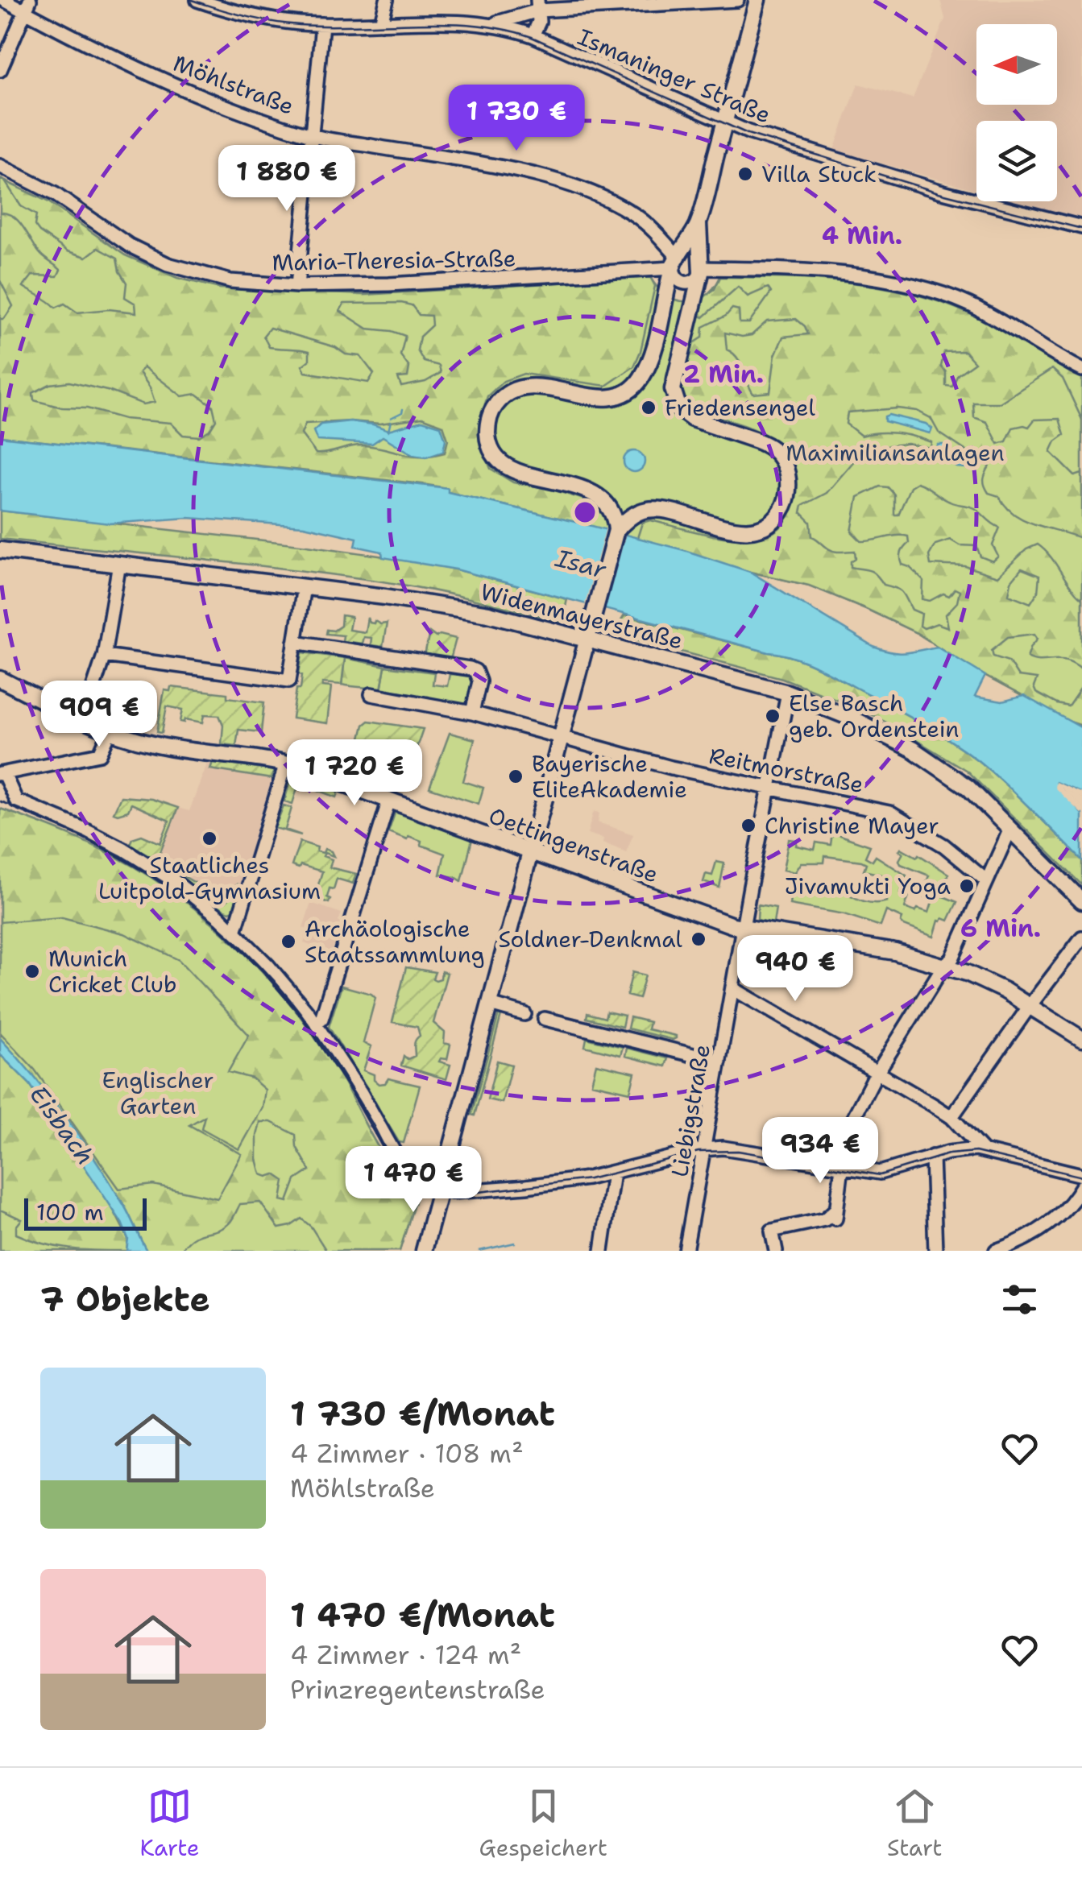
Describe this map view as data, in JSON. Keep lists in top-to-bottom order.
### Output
{
  "streets": {
    "main road": ["Widenmayerstraße", "Oettingenstraße"],
    "street": [
      "Ismaninger Straße",
      "Möhlstraße",
      "Maria-Theresia-Straße",
      "Reitmorstraße",
      "Liebigstraße"
    ]
  },
  "crossings": [
    ["Möhlstraße", "Maria-Theresia-Straße"],
    ["Widenmayerstraße", "Liebigstraße"],
    ["Reitmorstraße", "Liebigstraße"],
    ["Oettingenstraße", "Liebigstraße"]
  ],
  "water": ["Isar", "Eisbach"],
  "parks": ["Maximiliansanlagen", "Englischer Garten"],
  "places": [
    "Villa Stuck",
    "Friedensengel",
    "Else Basch geb. Ordenstein",
    "Bayerische EliteAkademie",
    "Christine Mayer",
    "Staatliches Luitpold-Gymnasium",
    "Jivamukti Yoga",
    "Soldner-Denkmal",
    "Archäologische Staatssammlung",
    "Munich Cricket Club"
  ],
  "scale_bar": "100 m",
  "north": "left",
  "page": {
    "price": [
      "1 730 €",
      "1 880 €",
      "909 €",
      "1 720 €",
      "940 €",
      "934 €",
      "1 470 €"
    ],
    "scale": "100 m",
    "heading": "7 Objekte",
    "list": [
      {
        "name": "1 730 €/Monat",
        "note": "4 Zimmer · 108 m² · Möhlstraße"
      },
      {
        "name": "1 470 €/Monat",
        "note": "4 Zimmer · 124 m² · Prinzregentenstraße"
      }
    ],
    "tabs": ["Karte", "Gespeichert", "Start"]
  },
  "rings": ["4 Min.", "2 Min.", "6 Min."]
}
